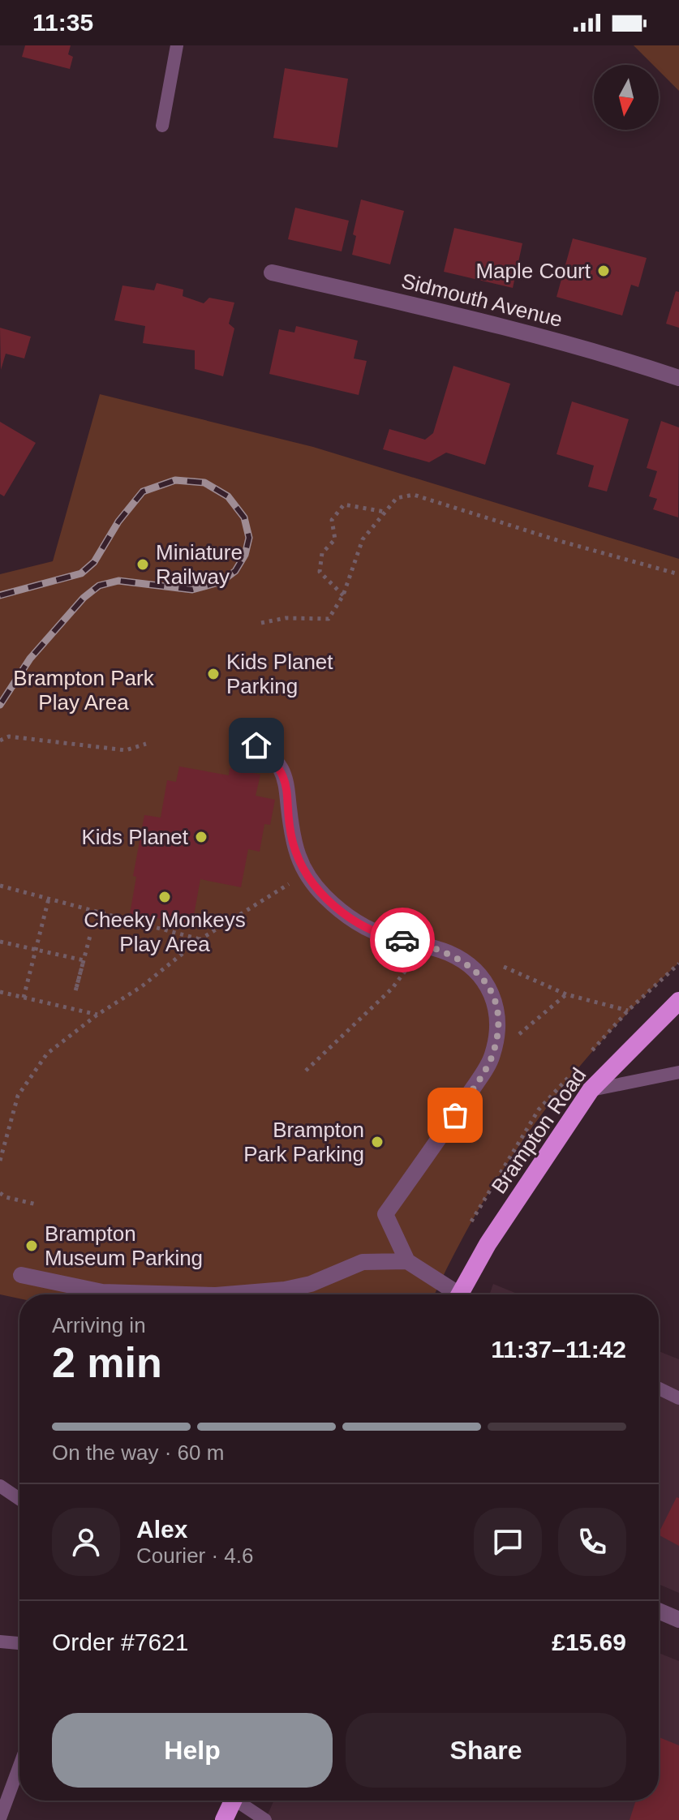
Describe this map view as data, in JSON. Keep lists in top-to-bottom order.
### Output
{
  "streets": {
    "highway": ["Brampton Road"],
    "street": ["Sidmouth Avenue"]
  },
  "parks": ["Brampton Park Play Area"],
  "places": [
    "Maple Court",
    "Miniature Railway",
    "Kids Planet Parking",
    "Kids Planet",
    "Cheeky Monkeys Play Area",
    "Brampton Park Parking",
    "Brampton Museum Parking"
  ],
  "north": "bottom",
  "page": {
    "status": "11:35",
    "heading": ["2 min", "Arriving in", "11:37–11:42"],
    "panel": [
      "Alex",
      "Courier · 4.6",
      "Order #7621",
      "£15.69"
    ],
    "bar": "On the way · 60 m",
    "buttons": ["Help", "Share"]
  }
}
